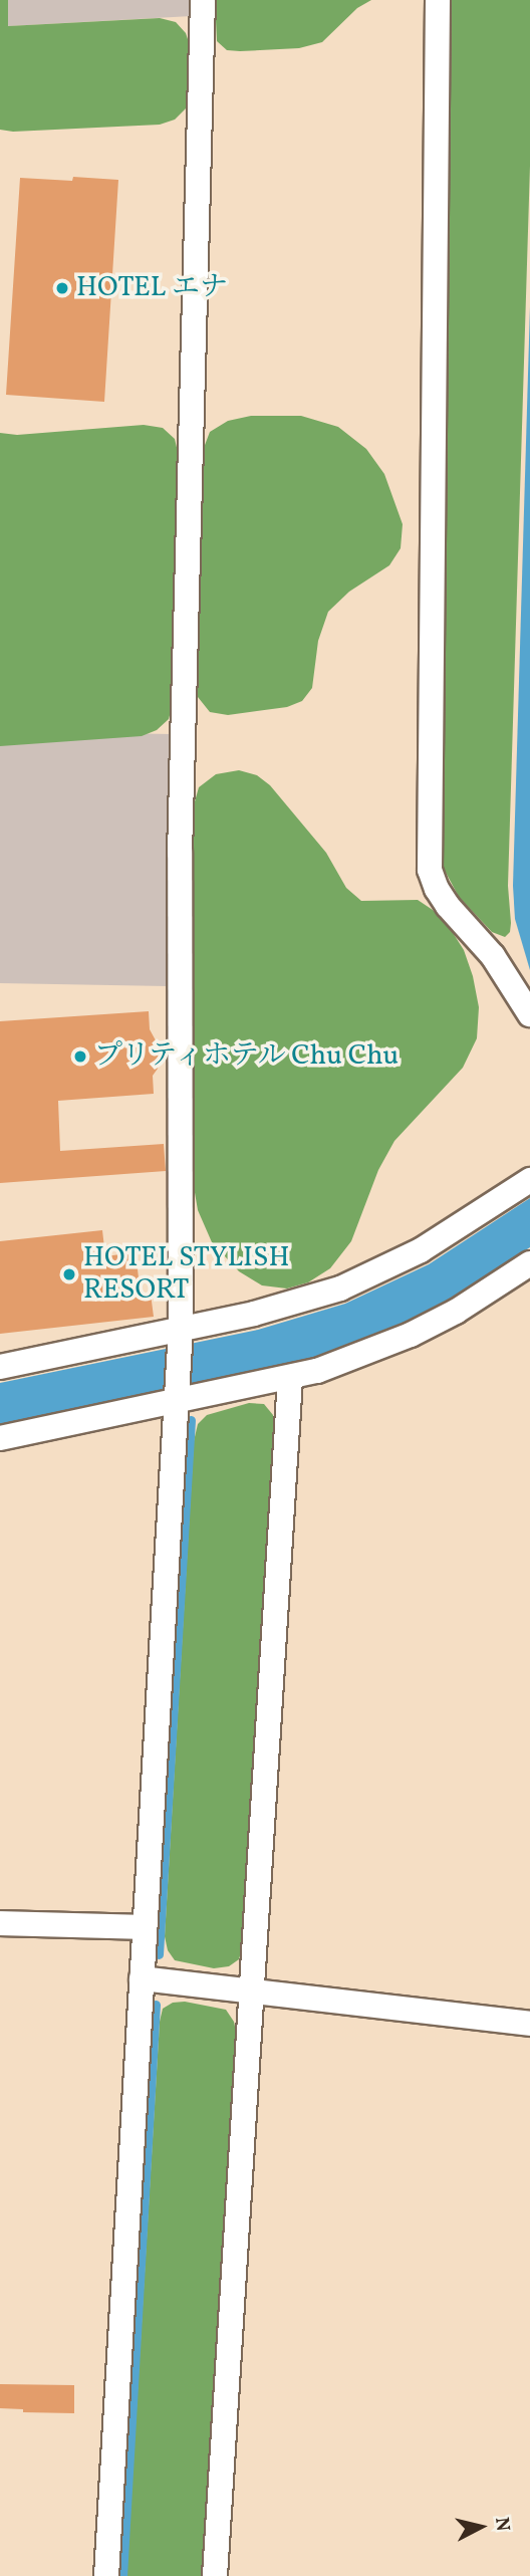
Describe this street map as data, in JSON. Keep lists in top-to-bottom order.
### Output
{
  "places": ["HOTEL エナ", "プリティホテル Chu Chu", "HOTEL STYLISH RESORT"],
  "north": "right"
}
